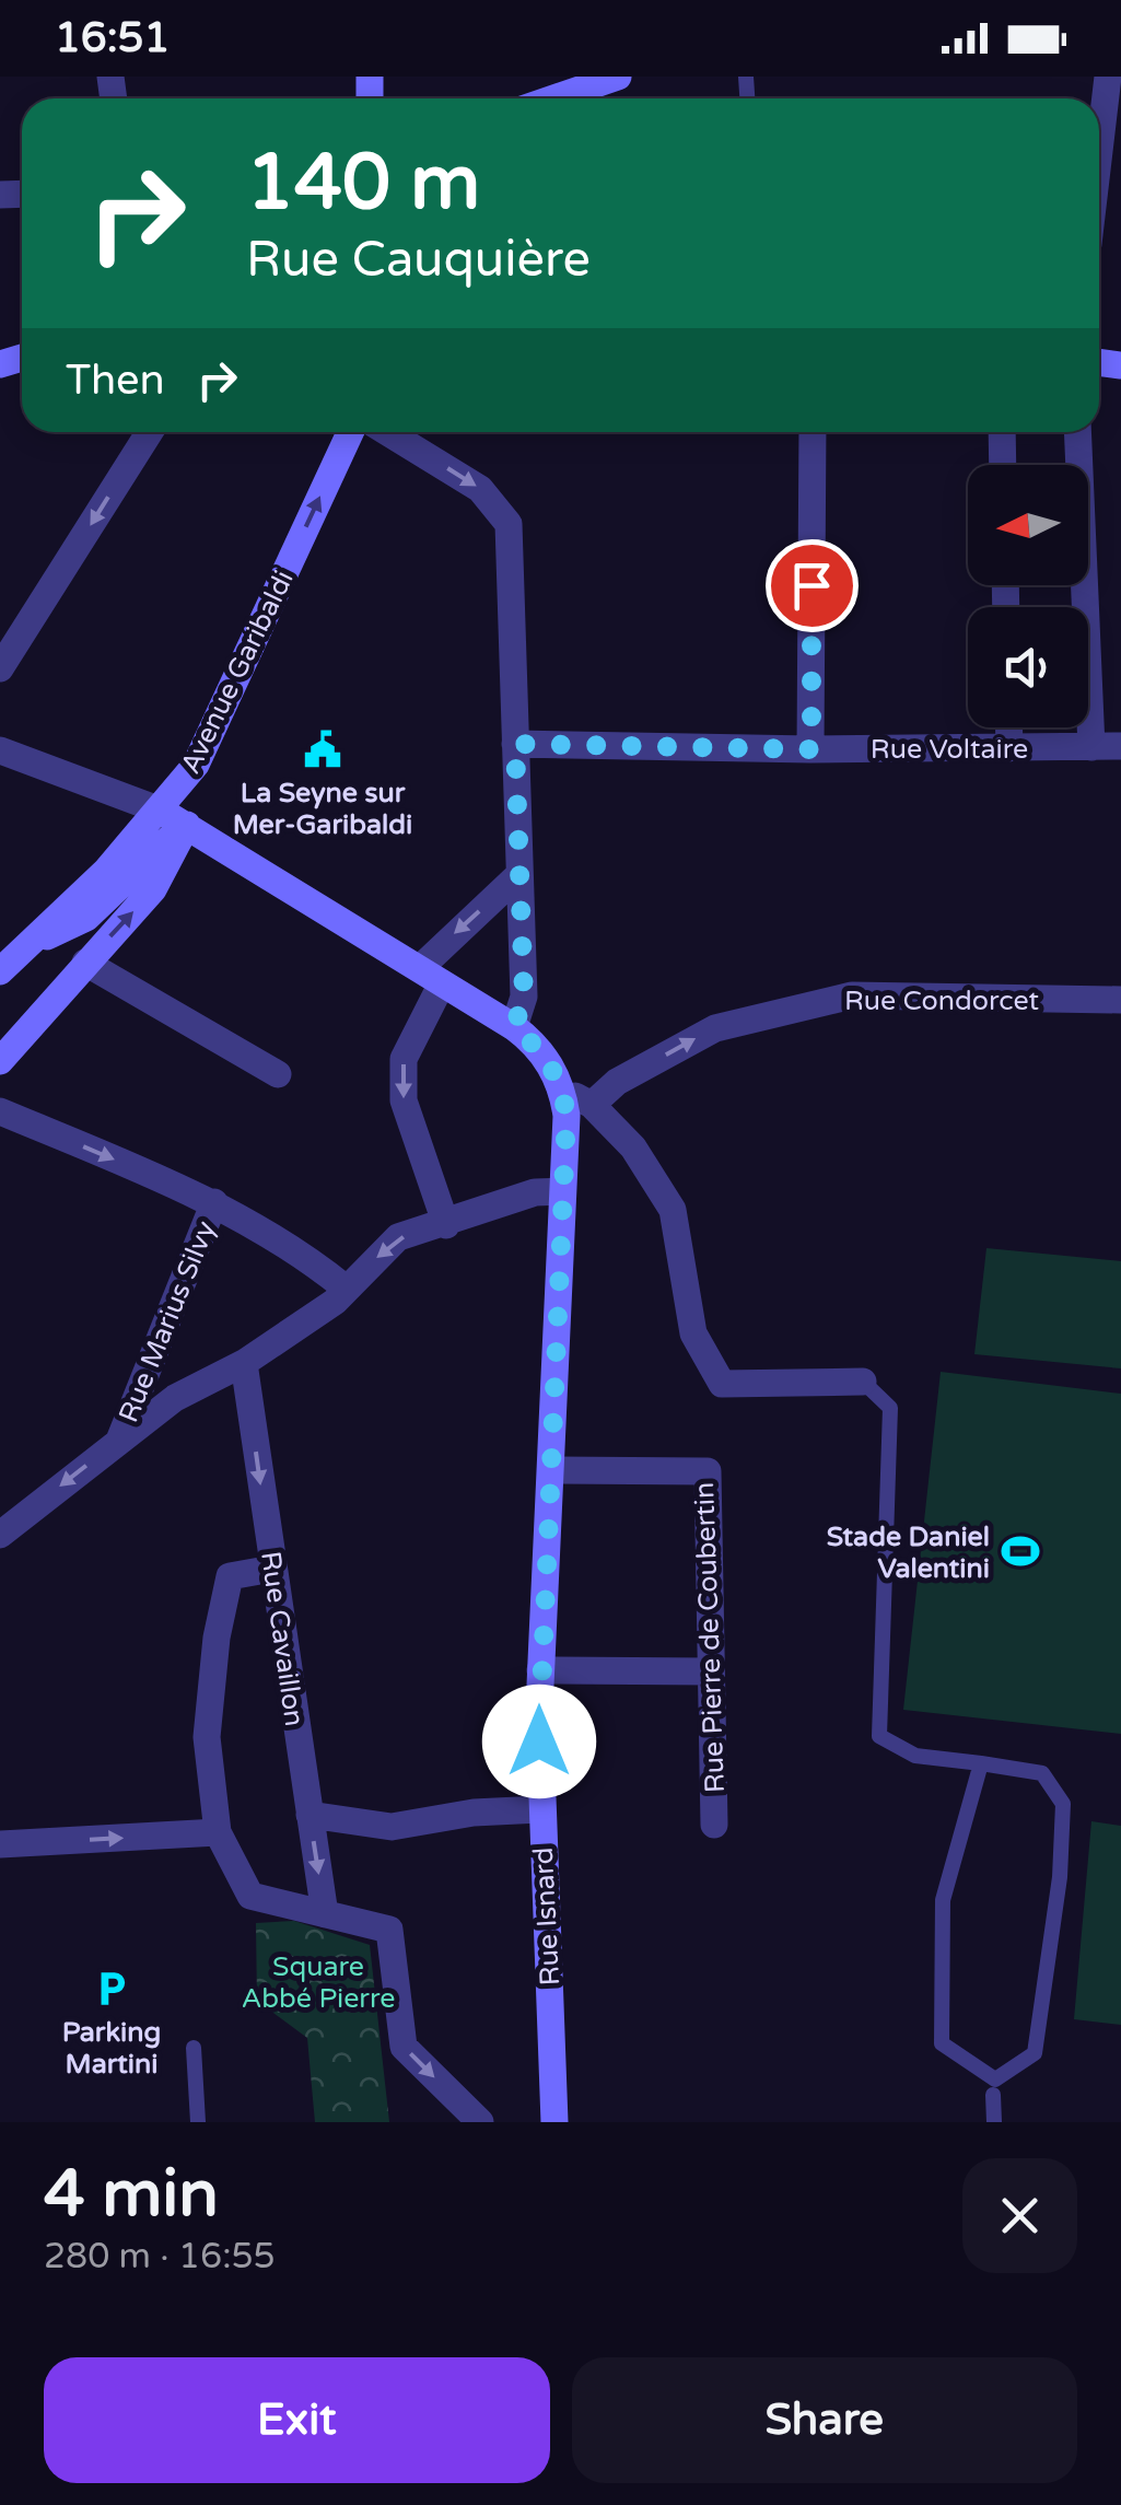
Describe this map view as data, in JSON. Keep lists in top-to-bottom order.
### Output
{
  "streets": {
    "street": [
      "Avenue Garibaldi",
      "Rue Voltaire",
      "Rue Condorcet",
      "Rue Marius Silvy",
      "Rue Pierre de Coubertin",
      "Rue Cavaillon",
      "Rue Isnard"
    ]
  },
  "crossings": [
    ["Rue Pierre de Coubertin", "Rue Isnard"]
  ],
  "one_way": ["Rue Condorcet", "Rue Cavaillon"],
  "parks": ["Square Abbé Pierre"],
  "places": {
    "public building": ["La Seyne sur Mer-Garibaldi"],
    "sports": ["Stade Daniel Valentini"],
    "parking": ["Parking Martini"]
  },
  "north": "left",
  "page": {
    "status": "16:51",
    "turn": ["140 m", "Rue Cauquière"],
    "then": "Then",
    "heading": ["4 min", "280 m · 16:55"],
    "buttons": ["Exit", "Share"]
  }
}
